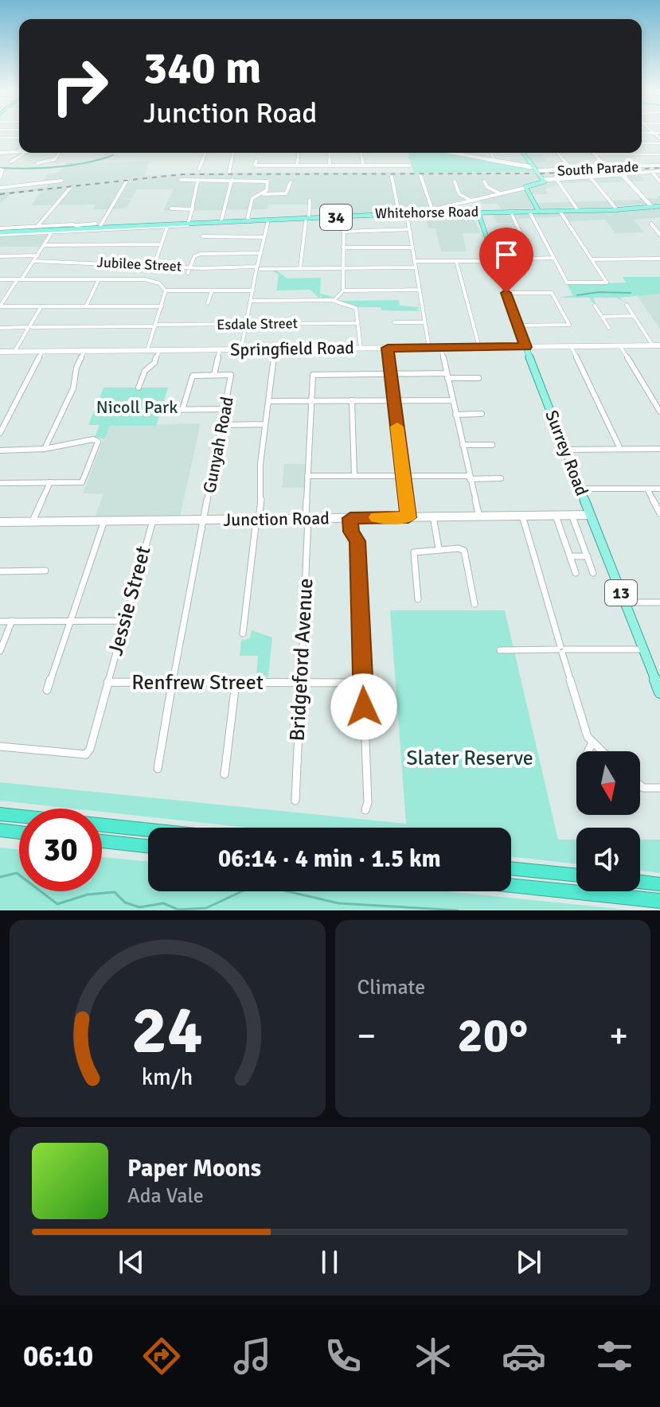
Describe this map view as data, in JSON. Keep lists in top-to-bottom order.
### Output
{
  "streets": {
    "main road": [
      "Whitehorse Road",
      "34",
      "Surrey Road",
      "13"
    ],
    "street": [
      "South Parade",
      "Jubilee Street",
      "Esdale Street",
      "Springfield Road",
      "Gunyah Road",
      "Junction Road",
      "Jessie Street",
      "Bridgeford Avenue",
      "Renfrew Street"
    ]
  },
  "crossings": [
    ["Whitehorse Road", "Surrey Road"],
    ["Springfield Road", "Gunyah Road"],
    ["Springfield Road", "Surrey Road"],
    ["Gunyah Road", "Junction Road"],
    ["Gunyah Road", "Renfrew Street"],
    ["Surrey Road", "Junction Road"],
    ["Junction Road", "Jessie Street"],
    ["Junction Road", "Bridgeford Avenue"],
    ["Jessie Street", "Renfrew Street"],
    ["Bridgeford Avenue", "Renfrew Street"]
  ],
  "parks": ["Nicoll Park", "Slater Reserve"],
  "north": "bottom",
  "page": {
    "turn": ["340 m", "Junction Road"],
    "limit": "30",
    "trip": "06:14 · 4 min · 1.5 km",
    "tile": "Climate",
    "heat": ["−", "20°", "+"],
    "song": ["Paper Moons", "Ada Vale"],
    "tabs": "06:10",
    "gauge": ["24", "km/h"]
  }
}
